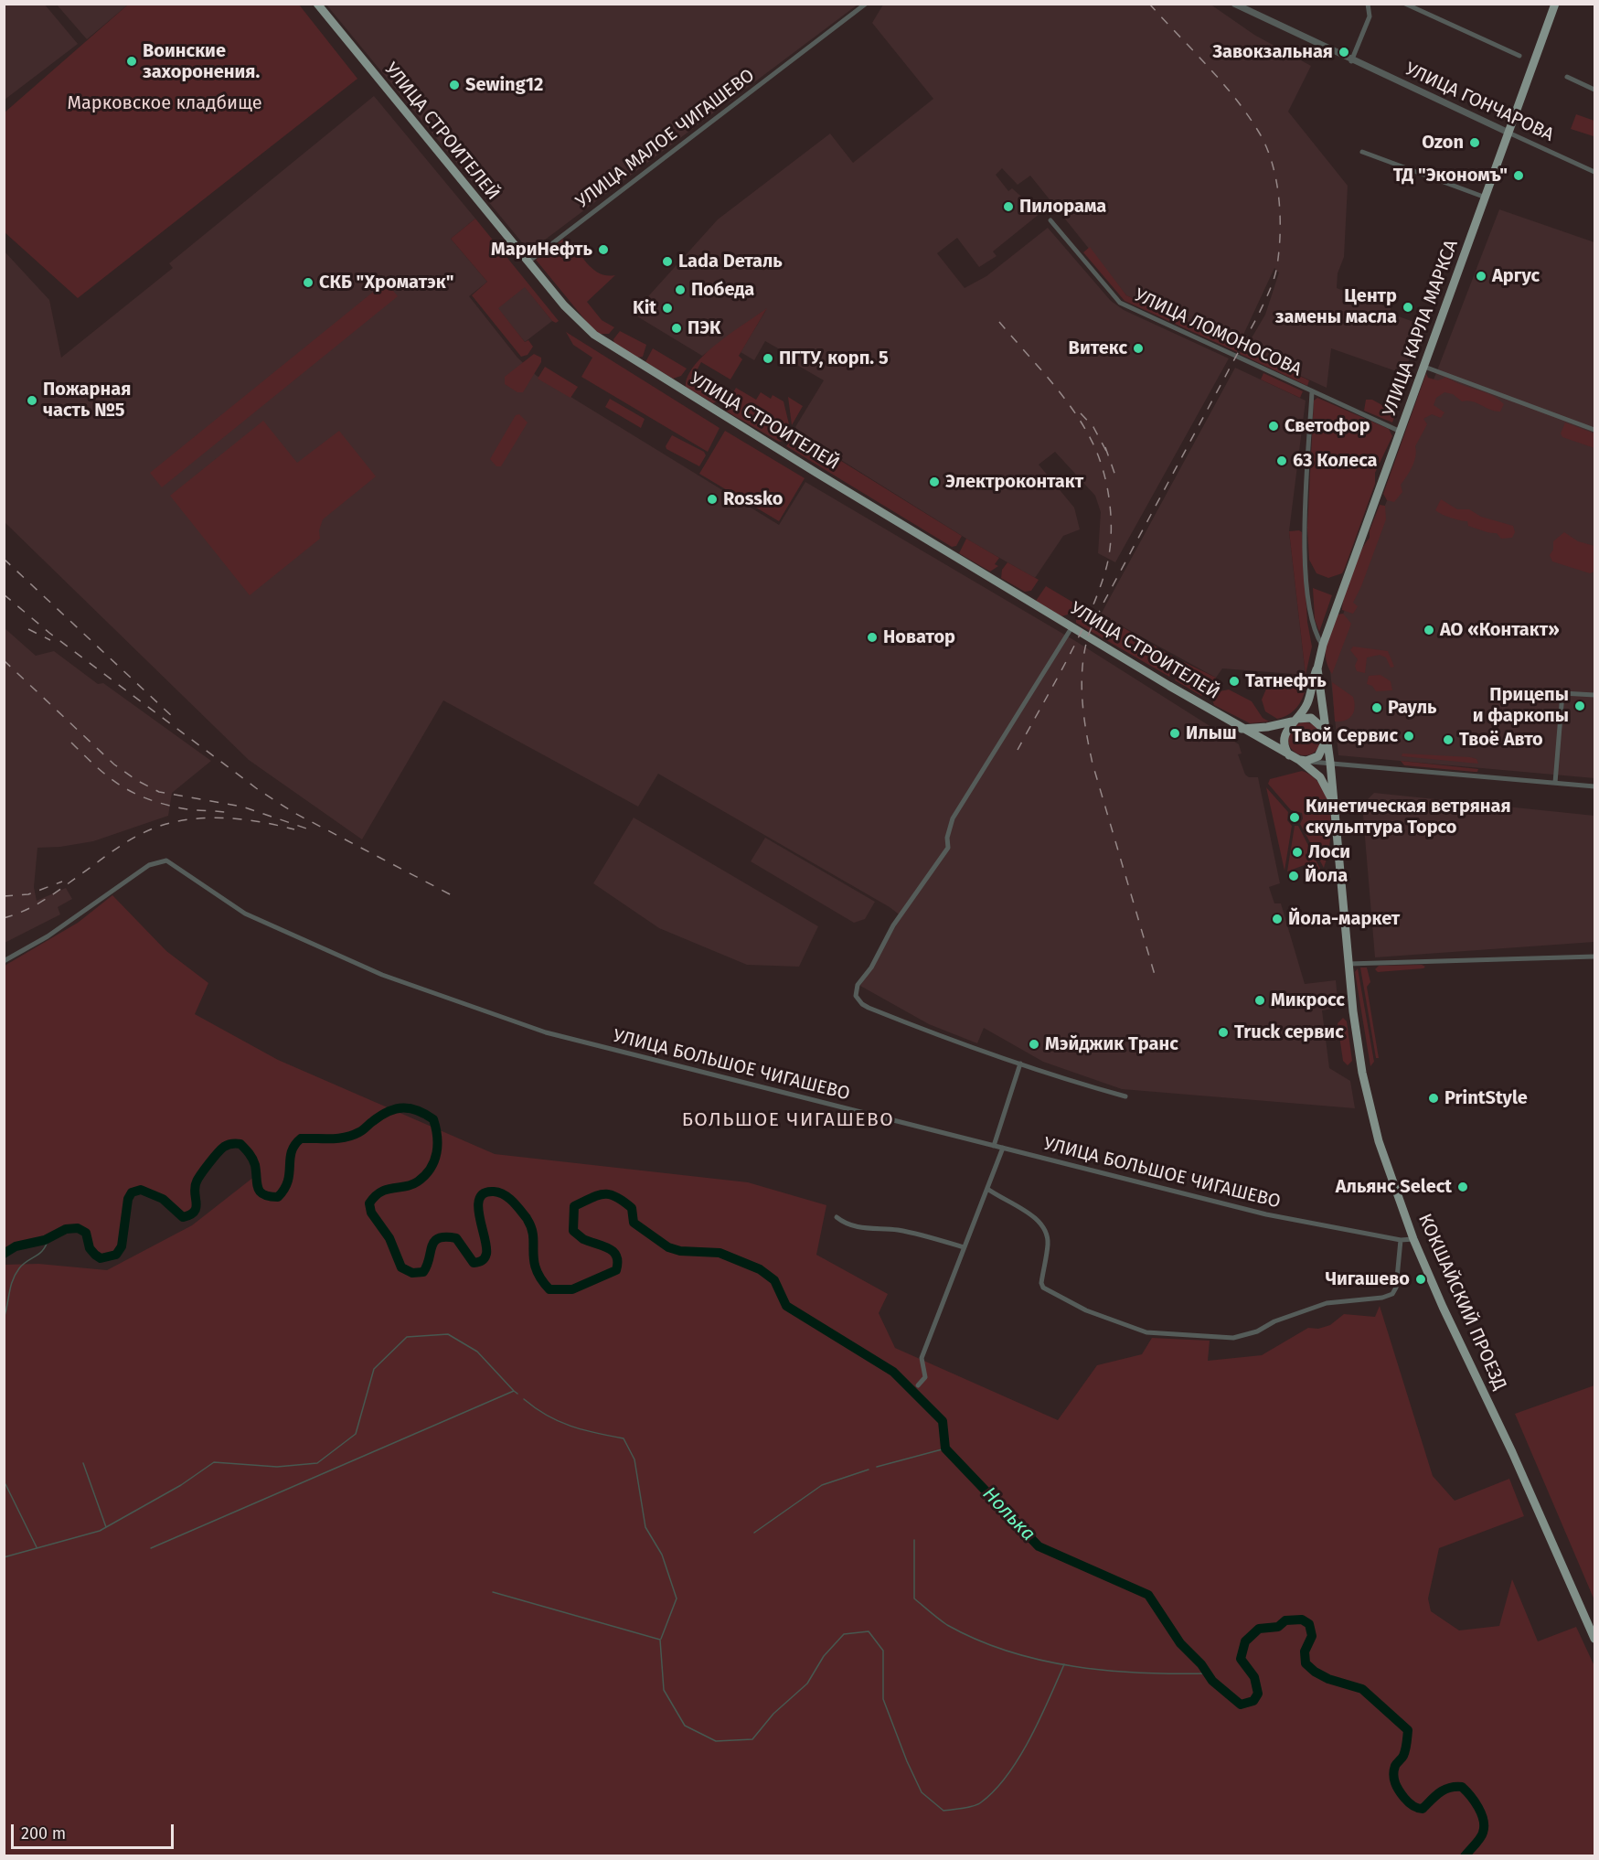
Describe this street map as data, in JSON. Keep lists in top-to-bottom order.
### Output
{
  "streets": {
    "main road": ["УЛИЦА СТРОИТЕЛЕЙ", "УЛИЦА КАРЛА МАРКСА", "КОКШАЙСКИЙ ПРОЕЗД"],
    "street": [
      "УЛИЦА ГОНЧАРОВА",
      "УЛИЦА МАЛОЕ ЧИГАШЕВО",
      "УЛИЦА ЛОМОНОСОВА",
      "УЛИЦА БОЛЬШОЕ ЧИГАШЕВО"
    ]
  },
  "crossings": [
    ["УЛИЦА ГОНЧАРОВА", "УЛИЦА КАРЛА МАРКСА"],
    ["УЛИЦА СТРОИТЕЛЕЙ", "УЛИЦА МАЛОЕ ЧИГАШЕВО"],
    ["УЛИЦА СТРОИТЕЛЕЙ", "УЛИЦА КАРЛА МАРКСА"],
    ["УЛИЦА КАРЛА МАРКСА", "УЛИЦА ЛОМОНОСОВА"],
    ["УЛИЦА КАРЛА МАРКСА", "КОКШАЙСКИЙ ПРОЕЗД"],
    ["УЛИЦА БОЛЬШОЕ ЧИГАШЕВО", "КОКШАЙСКИЙ ПРОЕЗД"]
  ],
  "districts": ["БОЛЬШОЕ ЧИГАШЕВО"],
  "water": ["Нолька"],
  "parks": ["Марковское кладбище"],
  "places": [
    "Завокзальная",
    "Воинские захоронения.",
    "Sewing12",
    "Ozon",
    "ТД \"Экономъ\"",
    "Пилорама",
    "МариНефть",
    "Lada Dеталь",
    "Аргус",
    "СКБ \"Хроматэк\"",
    "Победа",
    "Центр замены масла",
    "Kit",
    "ПЭК",
    "Витекс",
    "ПГТУ, корп. 5",
    "Пожарная часть №5",
    "Светофор",
    "63 Колеса",
    "Электроконтакт",
    "Rossko",
    "АО «Контакт»",
    "Новатор",
    "Татнефть",
    "Прицепы и фаркопы",
    "Рауль",
    "Илыш",
    "Твой Сервис",
    "Твоё Авто",
    "Кинетическая ветряная скульптура Торсо",
    "Лоси",
    "Йола",
    "Йола-маркет",
    "Микросс",
    "Truck сервис",
    "Мэйджик Транс",
    "PrintStyle",
    "Альянс Select",
    "Чигашево"
  ],
  "scale_bar": "200 m"
}
